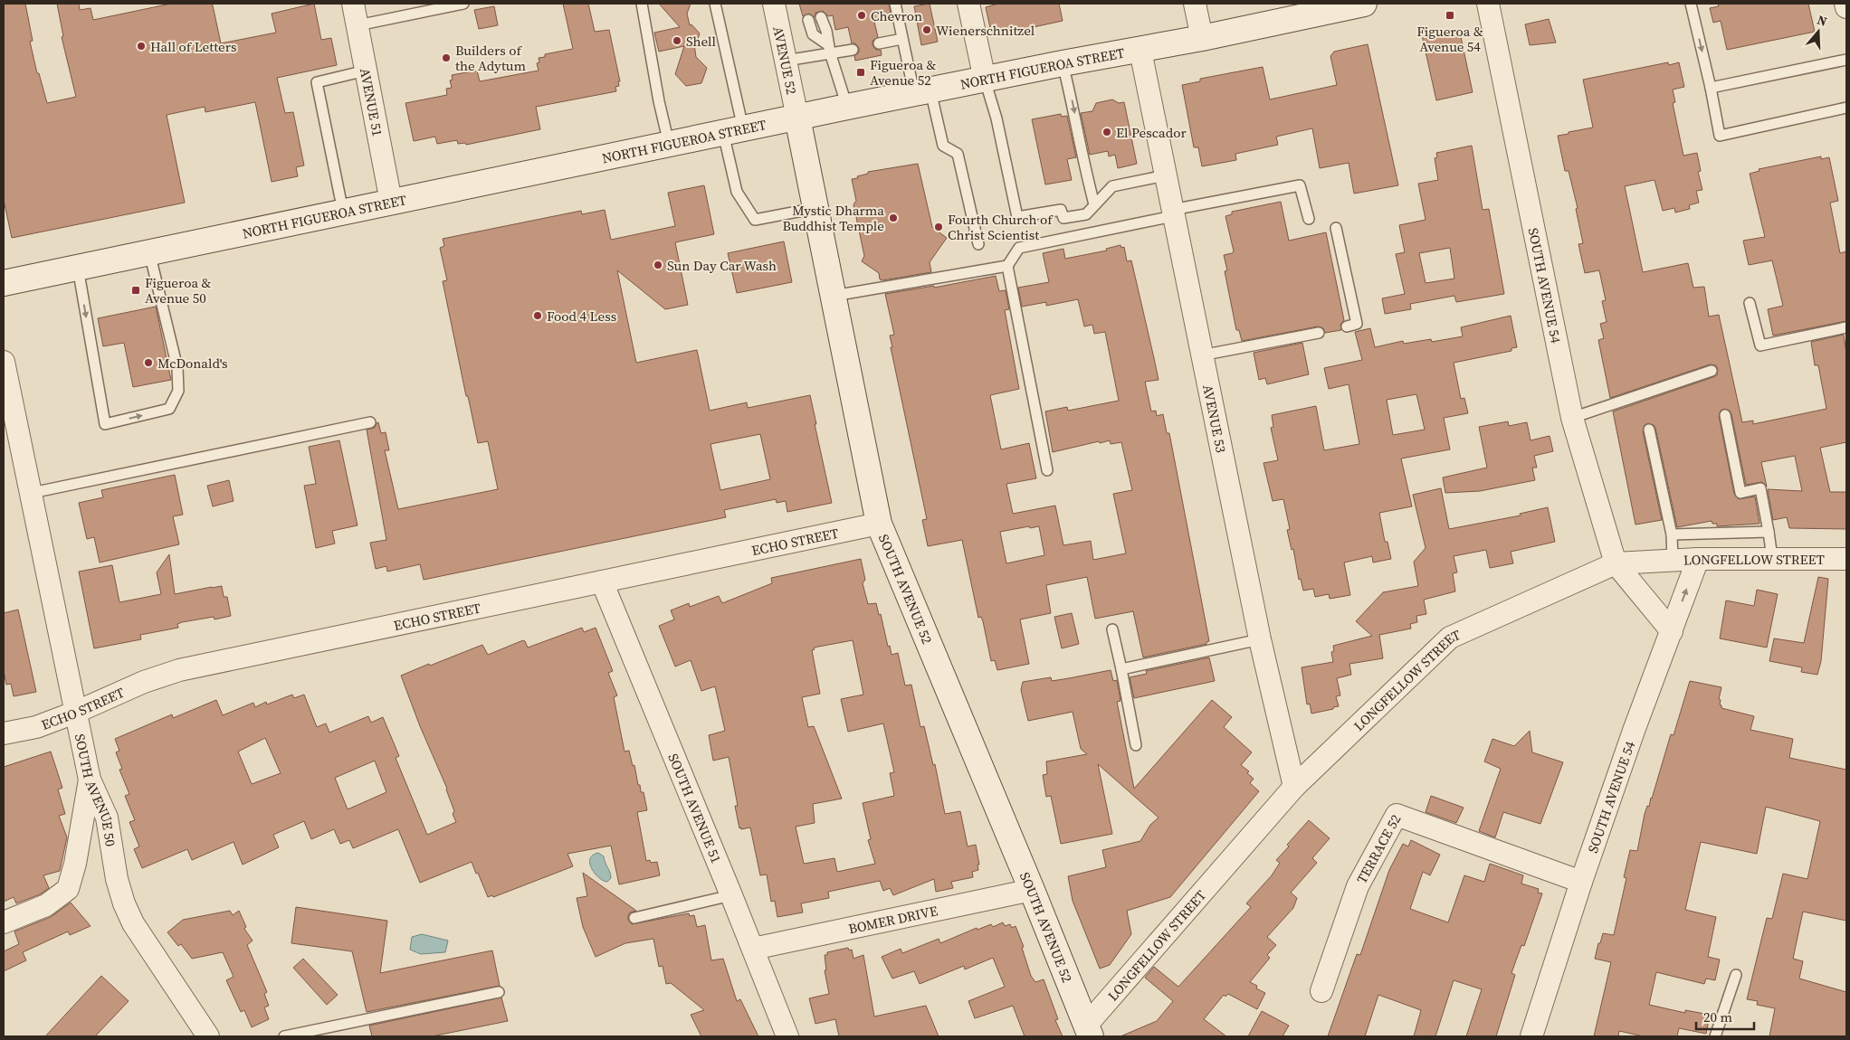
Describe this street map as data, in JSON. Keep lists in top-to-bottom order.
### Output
{
  "streets": {
    "main road": ["NORTH FIGUEROA STREET", "SOUTH AVENUE 52"],
    "street": [
      "AVENUE 52",
      "AVENUE 51",
      "SOUTH AVENUE 54",
      "AVENUE 53",
      "ECHO STREET",
      "LONGFELLOW STREET",
      "SOUTH AVENUE 50",
      "SOUTH AVENUE 51",
      "TERRACE 52",
      "BOMER DRIVE"
    ]
  },
  "crossings": [
    ["AVENUE 52", "NORTH FIGUEROA STREET"],
    ["AVENUE 52", "SOUTH AVENUE 52"],
    ["NORTH FIGUEROA STREET", "AVENUE 51"],
    ["NORTH FIGUEROA STREET", "AVENUE 53"],
    ["NORTH FIGUEROA STREET", "SOUTH AVENUE 52"],
    ["SOUTH AVENUE 54", "LONGFELLOW STREET"],
    ["SOUTH AVENUE 54", "TERRACE 52"],
    ["AVENUE 53", "LONGFELLOW STREET"],
    ["ECHO STREET", "SOUTH AVENUE 52"],
    ["ECHO STREET", "SOUTH AVENUE 50"],
    ["ECHO STREET", "SOUTH AVENUE 51"],
    ["LONGFELLOW STREET", "SOUTH AVENUE 52"],
    ["SOUTH AVENUE 52", "BOMER DRIVE"],
    ["SOUTH AVENUE 51", "BOMER DRIVE"]
  ],
  "places": {
    "other": [
      "Chevron",
      "Wienerschnitzel",
      "Shell",
      "Hall of Letters",
      "Builders of the Adytum",
      "El Pescador",
      "Mystic Dharma Buddhist Temple",
      "Fourth Church of Christ Scientist",
      "Sun Day Car Wash",
      "Food 4 Less",
      "McDonald's"
    ],
    "transit": ["Figueroa & Avenue 54", "Figueroa & Avenue 52", "Figueroa & Avenue 50"]
  },
  "scale_bar": "20 m",
  "north": "top"
}
